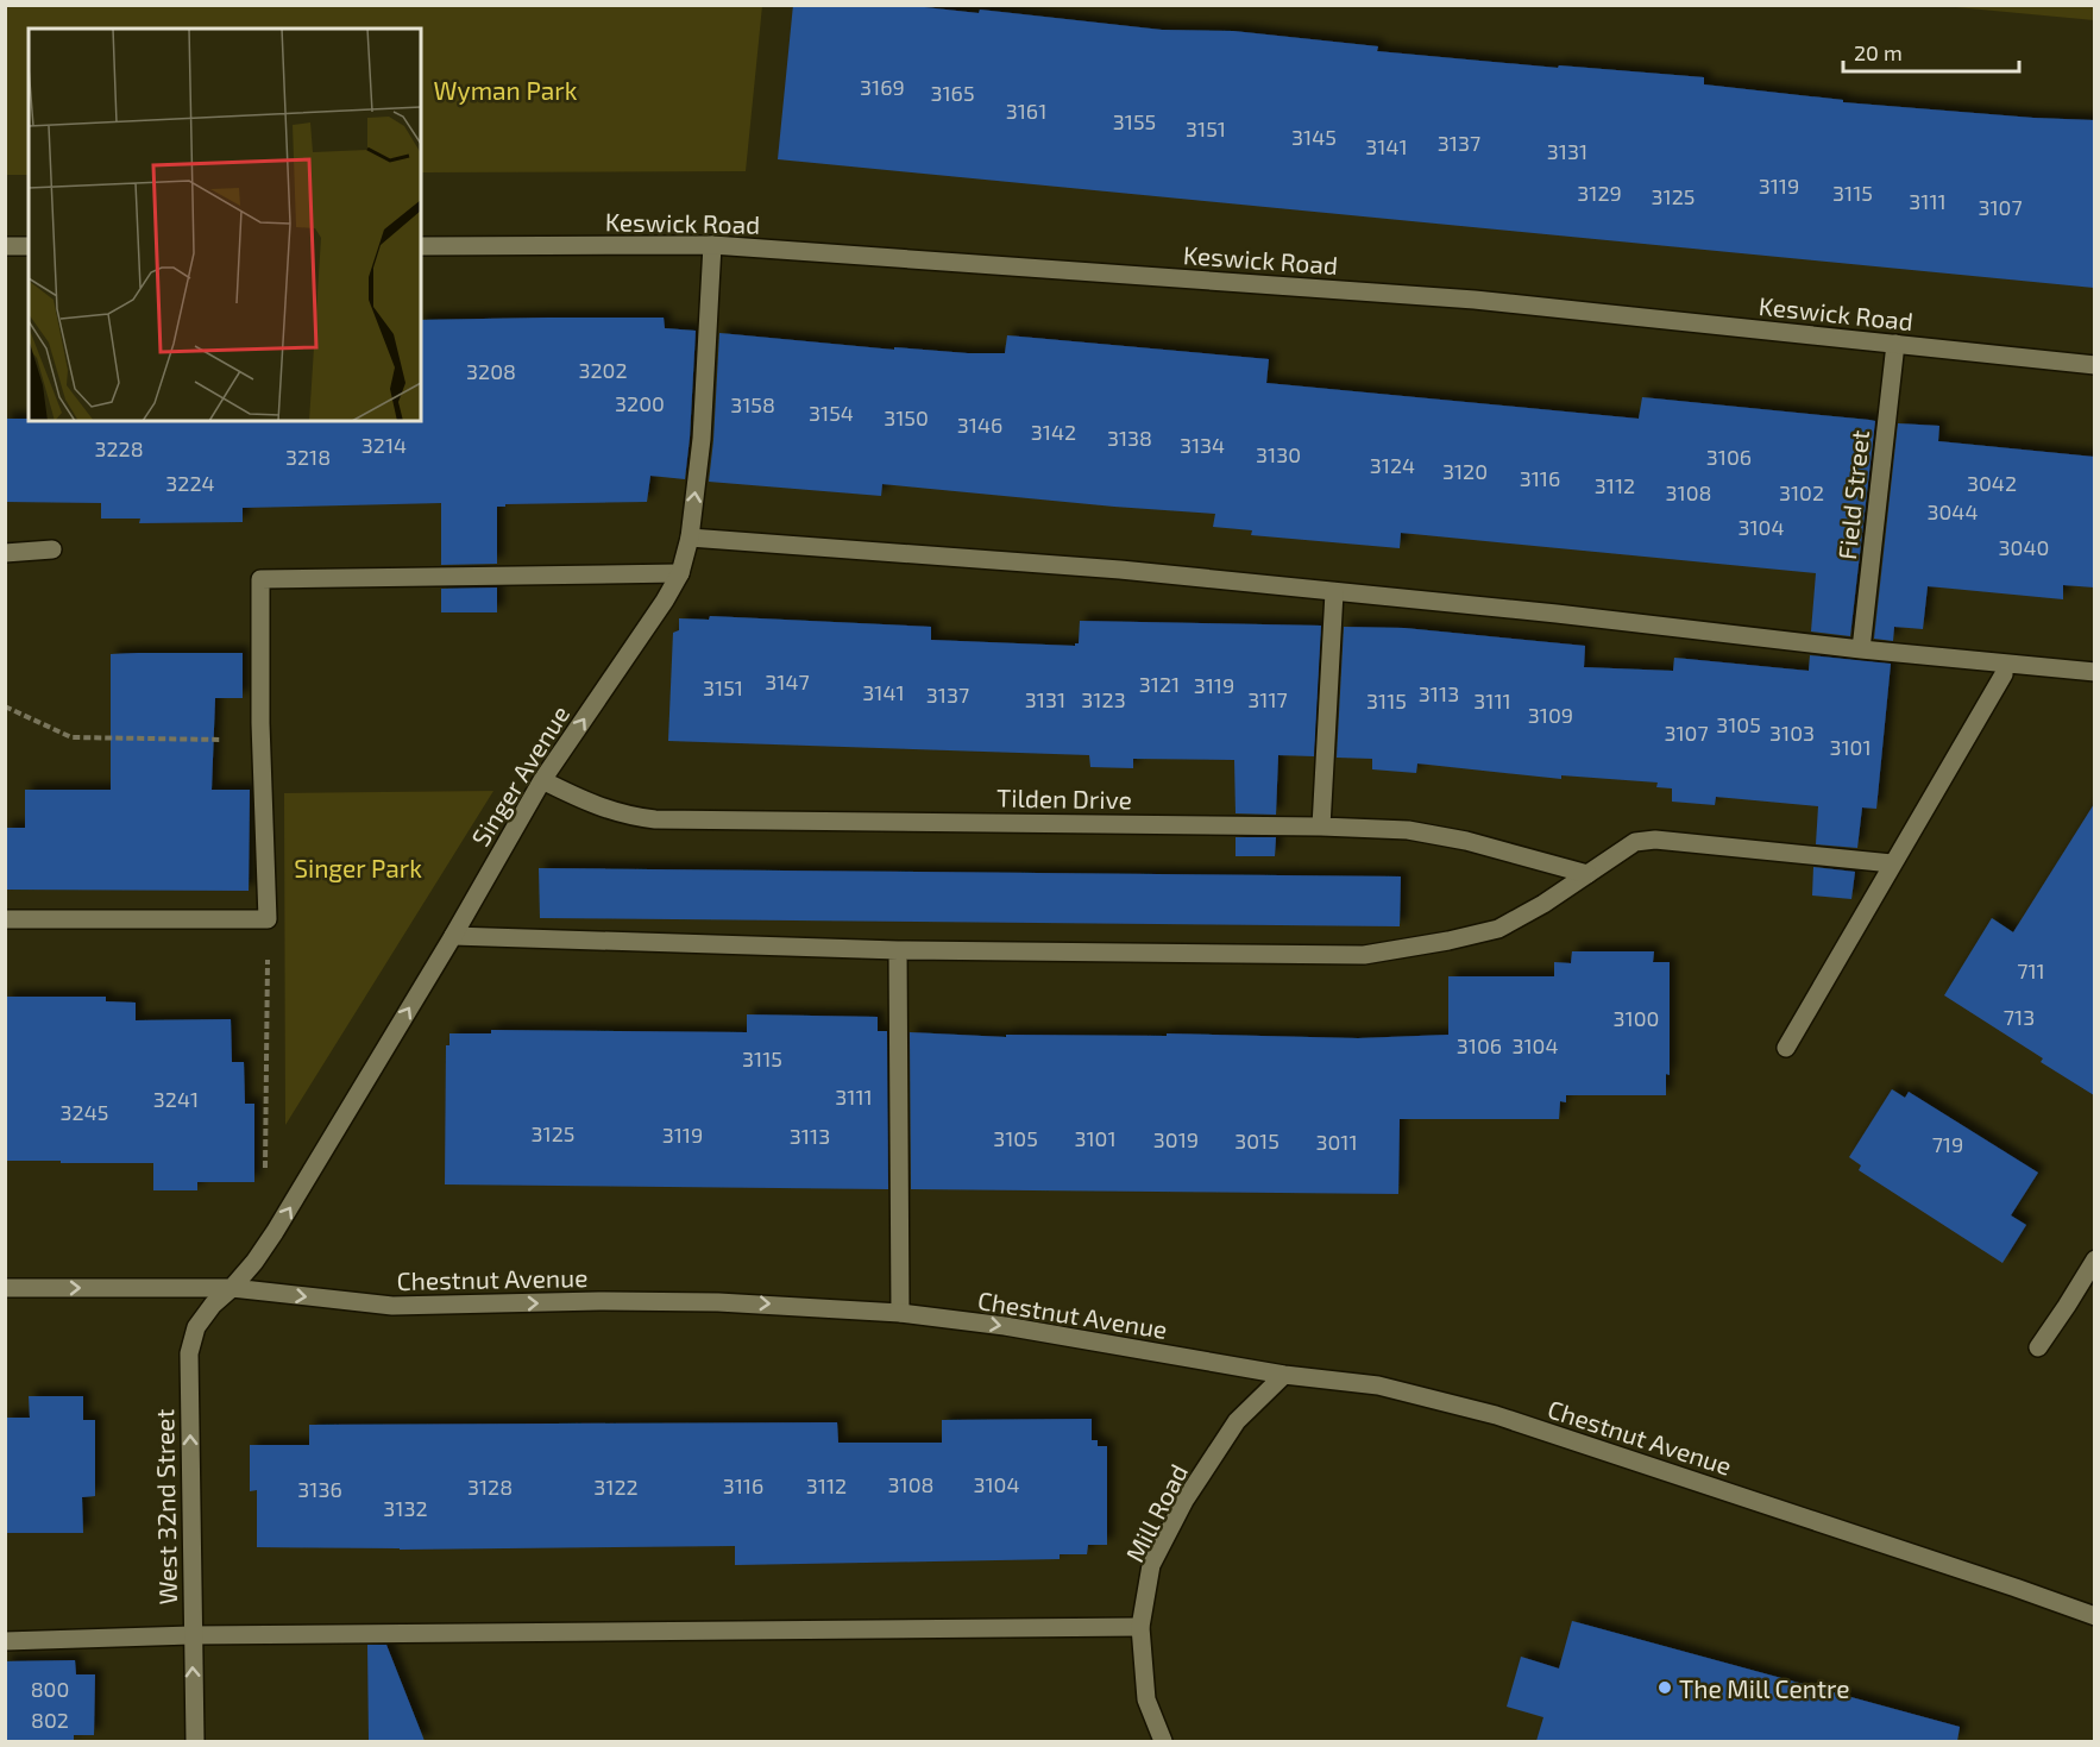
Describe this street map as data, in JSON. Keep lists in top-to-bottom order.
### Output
{
  "streets": {
    "street": [
      "Keswick Road",
      "Field Street",
      "Singer Avenue",
      "Tilden Drive",
      "Chestnut Avenue",
      "West 32nd Street",
      "Mill Road"
    ]
  },
  "crossings": [
    ["Keswick Road", "Field Street"],
    ["Keswick Road", "Singer Avenue"],
    ["Singer Avenue", "Tilden Drive"],
    ["Singer Avenue", "Chestnut Avenue"],
    ["Singer Avenue", "West 32nd Street"],
    ["Chestnut Avenue", "West 32nd Street"],
    ["Chestnut Avenue", "Mill Road"]
  ],
  "one_way": ["Singer Avenue", "Chestnut Avenue", "West 32nd Street"],
  "parks": ["Wyman Park", "Singer Park"],
  "places": ["The Mill Centre"],
  "house_numbers": [
    "3169",
    "3165",
    "3161",
    "3155",
    "3151",
    "3145",
    "3137",
    "3141",
    "3131",
    "3119",
    "3129",
    "3115",
    "3125",
    "3111",
    "3107",
    "3202",
    "3208",
    "3200",
    "3158",
    "3154",
    "3150",
    "3146",
    "3142",
    "3138",
    "3214",
    "3134",
    "3228",
    "3130",
    "3218",
    "3106",
    "3124",
    "3120",
    "3116",
    "3224",
    "3042",
    "3112",
    "3108",
    "3102",
    "3044",
    "3104",
    "3040",
    "3147",
    "3121",
    "3119",
    "3151",
    "3141",
    "3113",
    "3137",
    "3131",
    "3123",
    "3117",
    "3115",
    "3111",
    "3109",
    "3105",
    "3107",
    "3103",
    "3101",
    "711",
    "713",
    "3100",
    "3106",
    "3104",
    "3115",
    "3111",
    "3241",
    "3245",
    "3125",
    "3119",
    "3113",
    "3105",
    "3101",
    "3019",
    "3015",
    "3011",
    "719",
    "3108",
    "3104",
    "3116",
    "3112",
    "3128",
    "3122",
    "3136",
    "3132",
    "800",
    "802"
  ],
  "scale_bar": "20 m"
}
